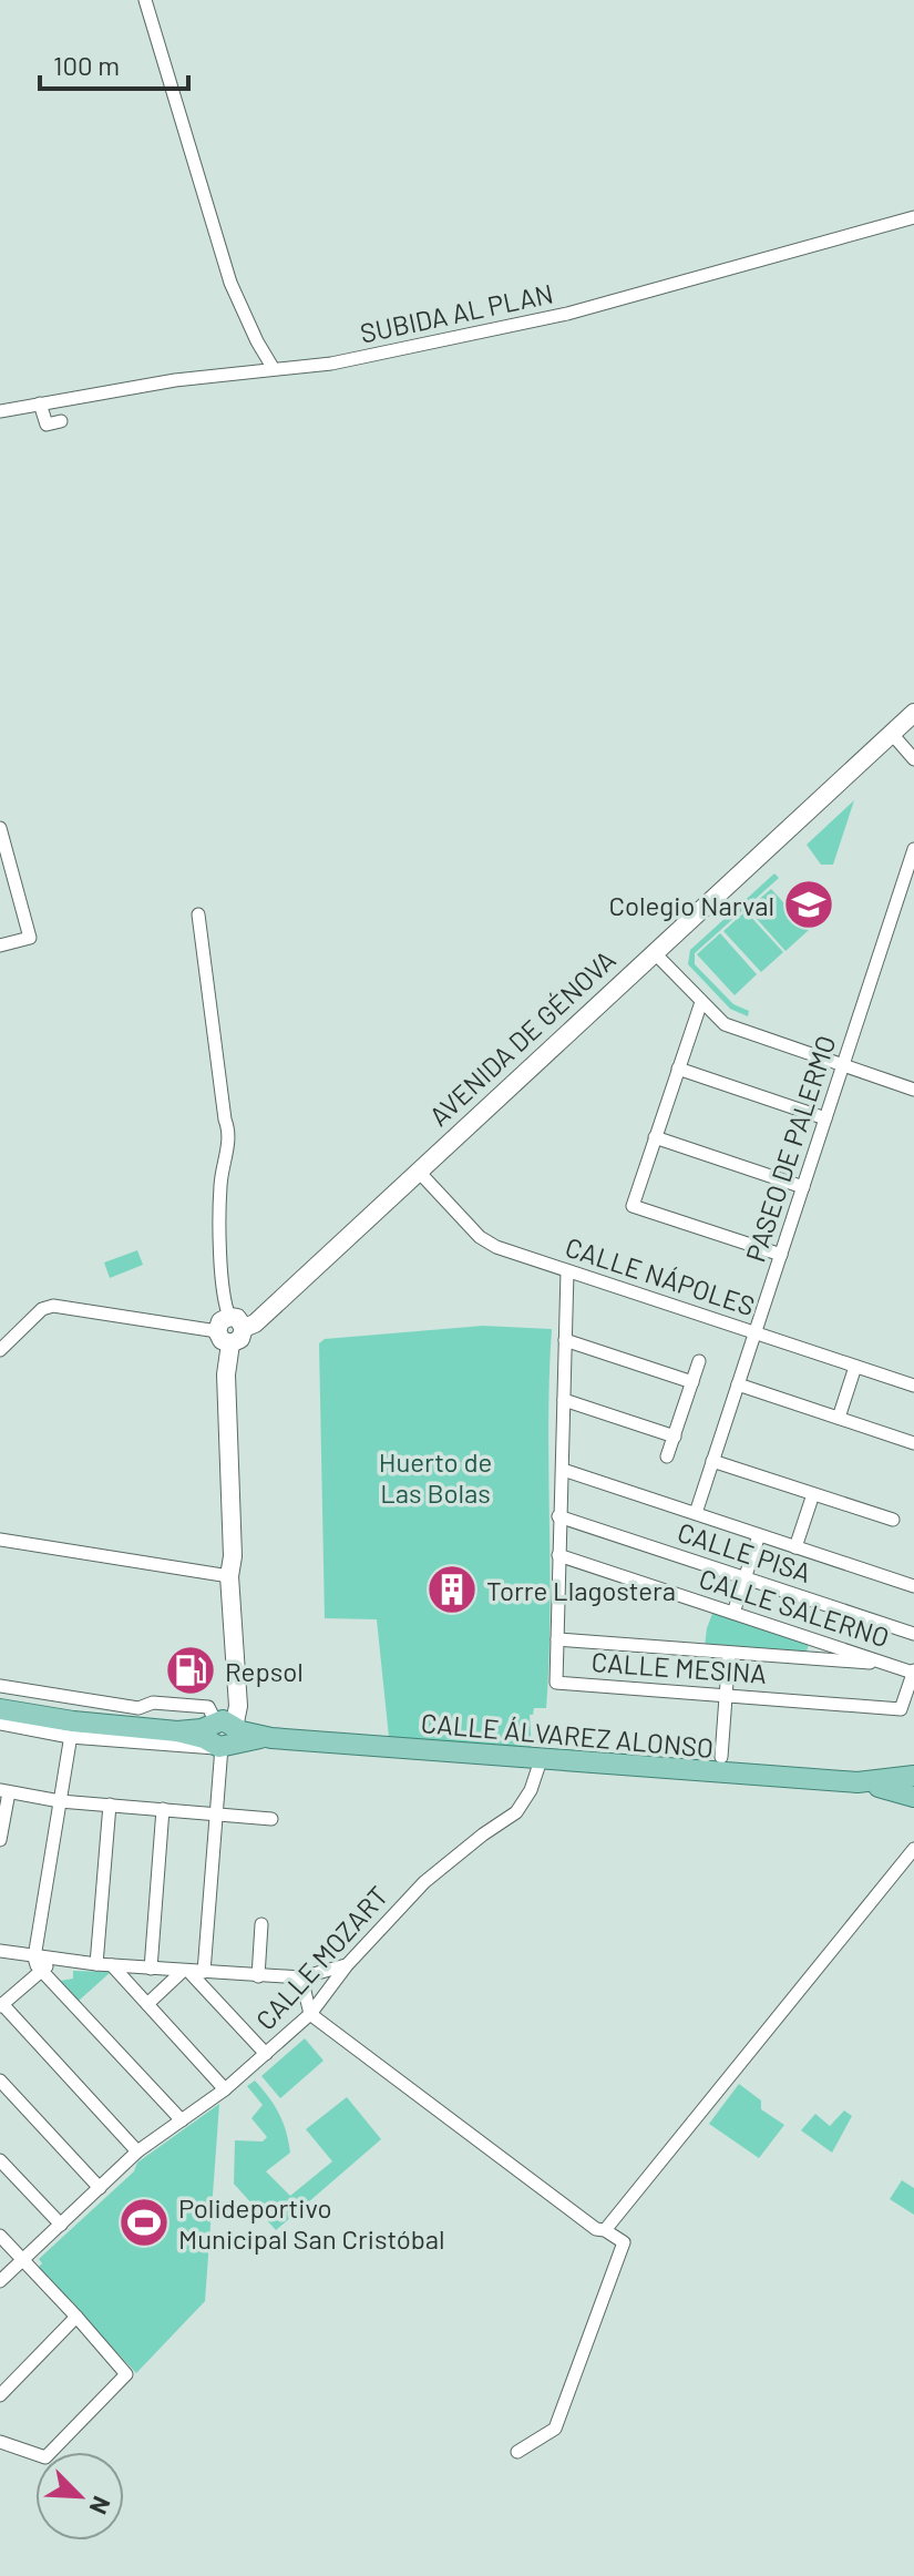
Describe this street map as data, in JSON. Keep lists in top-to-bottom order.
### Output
{
  "streets": {
    "main road": ["CALLE ÁLVAREZ ALONSO"],
    "street": [
      "SUBIDA AL PLAN",
      "AVENIDA DE GÉNOVA",
      "PASEO DE PALERMO",
      "CALLE NÁPOLES",
      "CALLE PISA",
      "CALLE SALERNO",
      "CALLE MESINA",
      "CALLE MOZART"
    ]
  },
  "crossings": [
    ["AVENIDA DE GÉNOVA", "CALLE NÁPOLES"],
    ["PASEO DE PALERMO", "CALLE NÁPOLES"],
    ["PASEO DE PALERMO", "CALLE PISA"],
    ["CALLE NÁPOLES", "CALLE MESINA"],
    ["CALLE PISA", "CALLE MESINA"],
    ["CALLE SALERNO", "CALLE MESINA"],
    ["CALLE ÁLVAREZ ALONSO", "CALLE MOZART"]
  ],
  "parks": ["Huerto de Las Bolas"],
  "places": {
    "school or university": ["Colegio Narval"],
    "building": ["Torre Llagostera"],
    "fuel station": ["Repsol"],
    "sports": ["Polideportivo Municipal San Cristóbal"]
  },
  "scale_bar": "100 m",
  "north": "bottom right"
}
